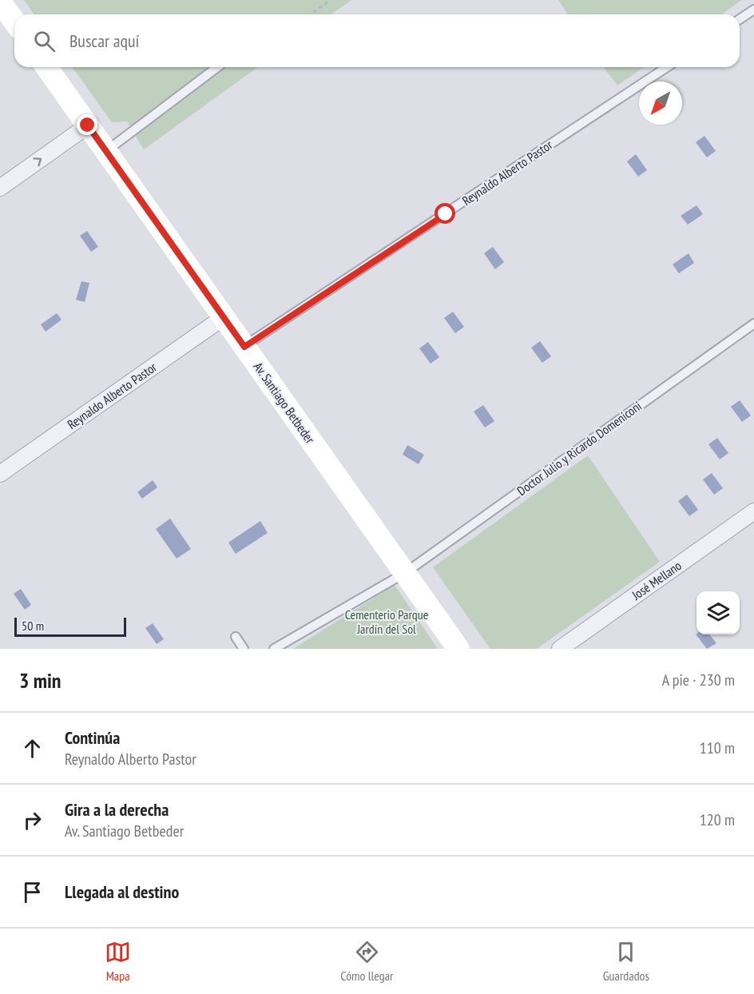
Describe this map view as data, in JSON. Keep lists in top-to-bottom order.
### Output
{
  "streets": {
    "main road": ["Av. Santiago Betbeder"],
    "street": ["Reynaldo Alberto Pastor", "José Mellano"],
    "lane": ["Doctor Julio y Ricardo Domeniconi"]
  },
  "crossings": [
    ["Reynaldo Alberto Pastor", "Av. Santiago Betbeder"],
    ["Av. Santiago Betbeder", "Doctor Julio y Ricardo Domeniconi"]
  ],
  "parks": ["Cementerio Parque Jardín del Sol"],
  "scale_bar": "50 m",
  "north": "bottom left",
  "page": {
    "search": "Buscar aquí",
    "scale": "50 m",
    "heading": ["3 min", "A pie · 230 m"],
    "list": [
      ["Continúa", "Reynaldo Alberto Pastor", "110 m"],
      ["Gira a la derecha", "Av. Santiago Betbeder", "120 m"],
      "Llegada al destino"
    ],
    "nav": ["Mapa", "Cómo llegar", "Guardados"]
  }
}
